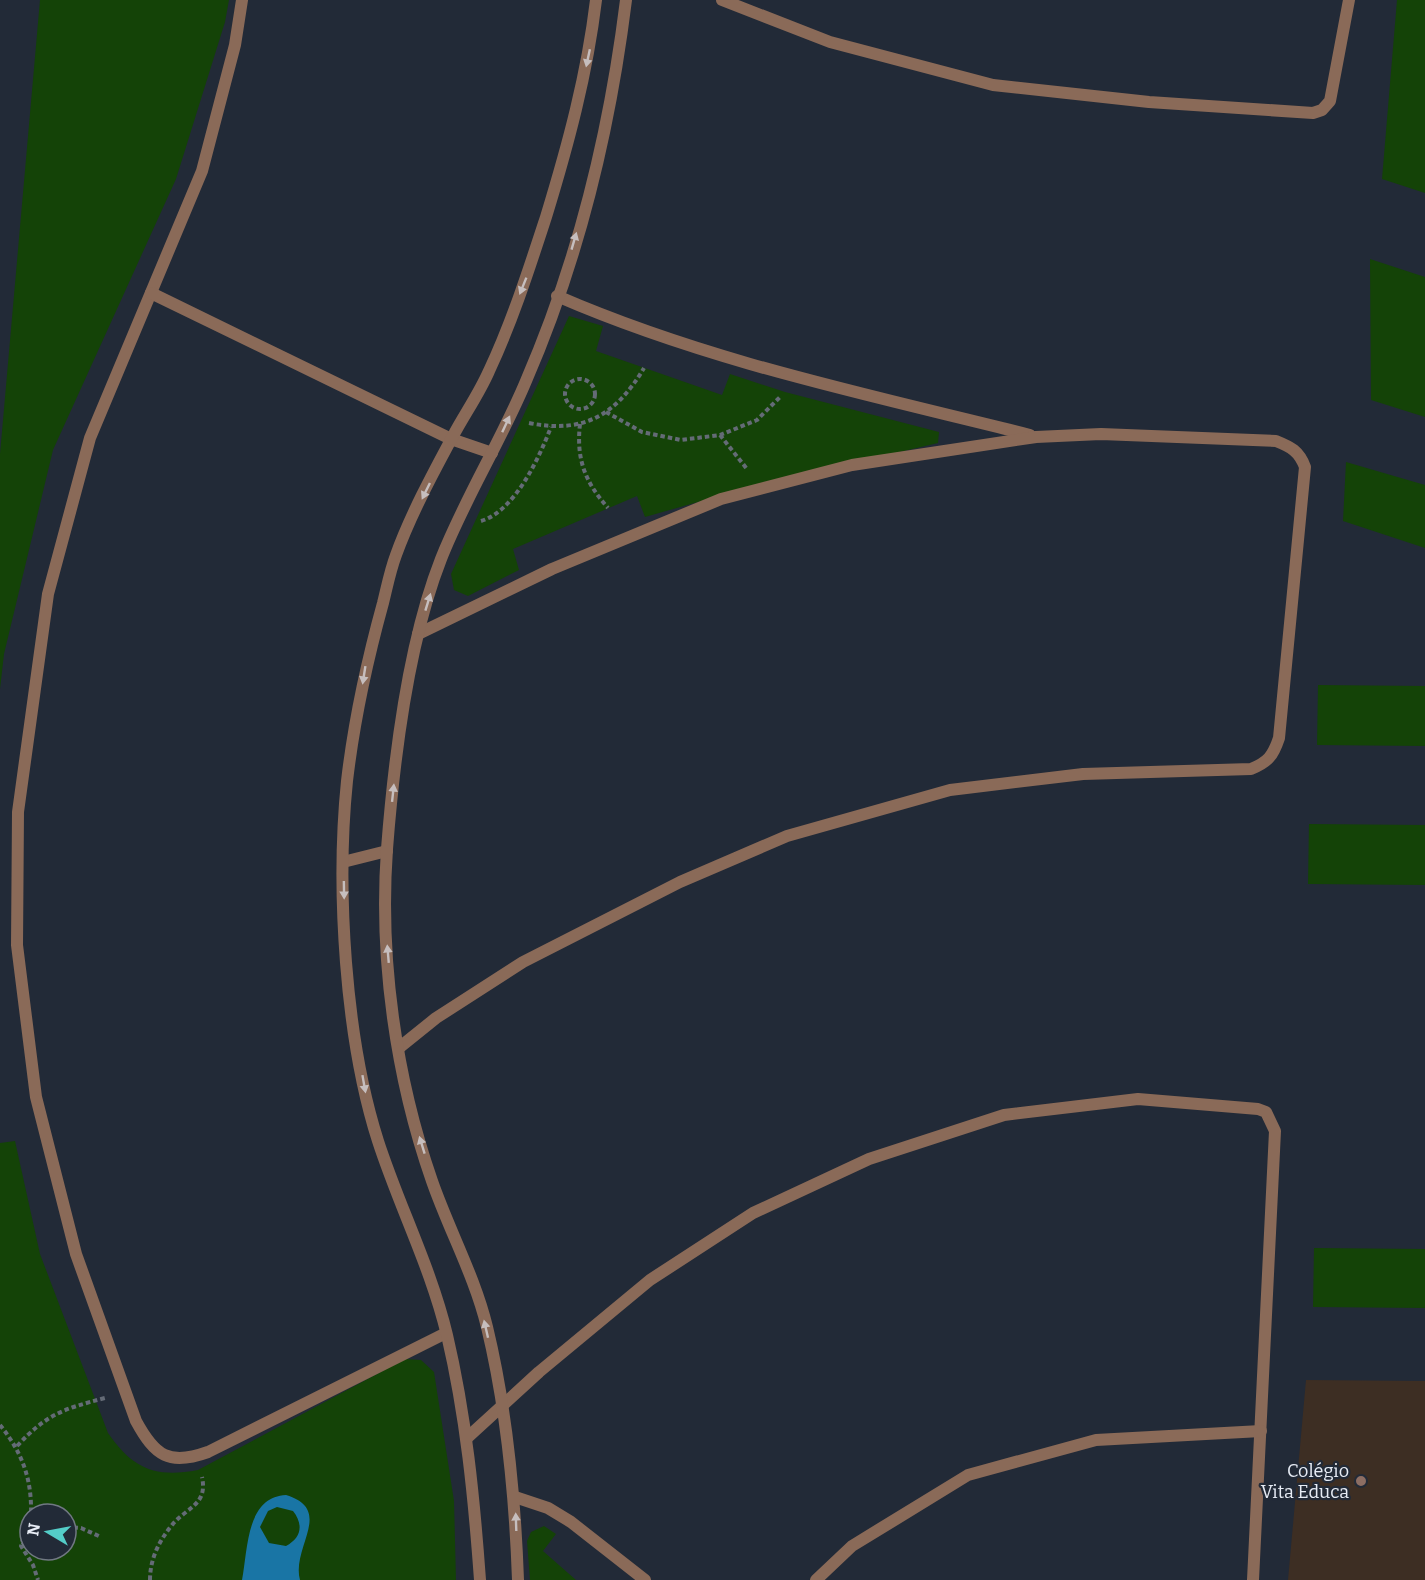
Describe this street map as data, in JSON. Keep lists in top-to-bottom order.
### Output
{
  "places": ["Colégio Vita Educa"],
  "north": "left"
}
